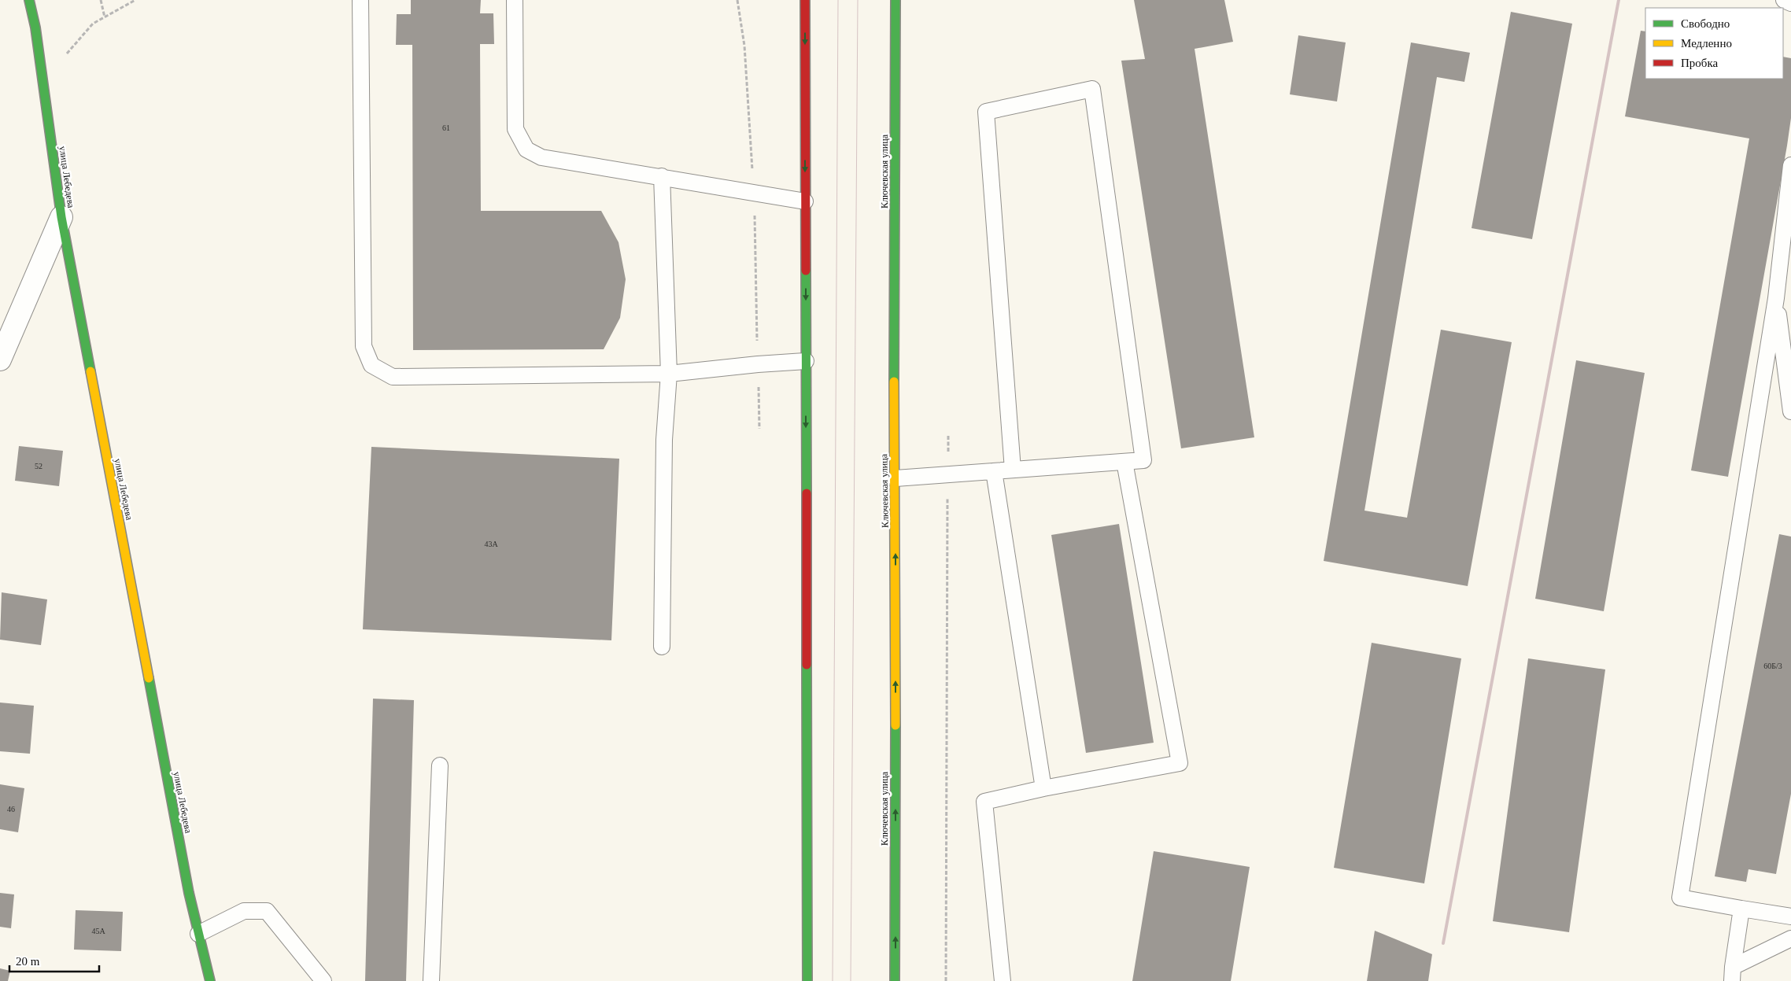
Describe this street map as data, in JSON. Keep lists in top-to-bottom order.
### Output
{
  "streets": {
    "main road": ["Ключевская улица", "улица Лебедева"]
  },
  "one_way": ["Ключевская улица"],
  "house_numbers": [
    "61",
    "52",
    "43А",
    "60Б/3",
    "46",
    "45А"
  ],
  "legend": ["Свободно", "Медленно", "Пробка"],
  "scale_bar": "20 m"
}
